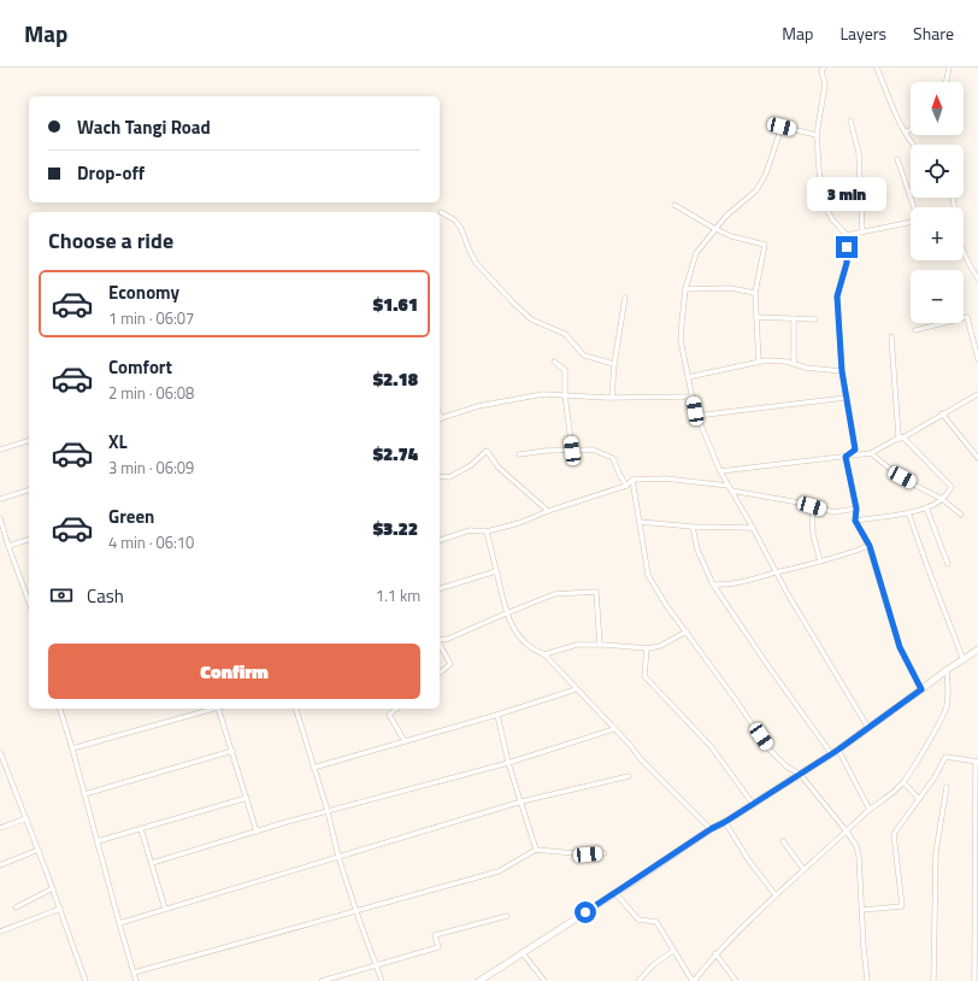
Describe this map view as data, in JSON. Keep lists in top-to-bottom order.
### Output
{
  "north": "top",
  "page": {
    "header": "Map",
    "nav": ["Map", "Layers", "Share"],
    "map_buttons": ["+", "−"],
    "banner": ["Wach Tangi Road", "Drop-off"],
    "bubble": "3 min",
    "heading": "Choose a ride",
    "list": [
      {
        "name": "Economy",
        "note": "1 min · 06:07",
        "value": "$1.61"
      },
      {
        "name": "Comfort",
        "note": "2 min · 06:08",
        "value": "$2.18"
      },
      {
        "name": "XL",
        "note": "3 min · 06:09",
        "value": "$2.74"
      },
      {
        "name": "Green",
        "note": "4 min · 06:10",
        "value": "$3.22"
      }
    ],
    "pay": ["Cash", "1.1 km"],
    "buttons": "Confirm"
  }
}
